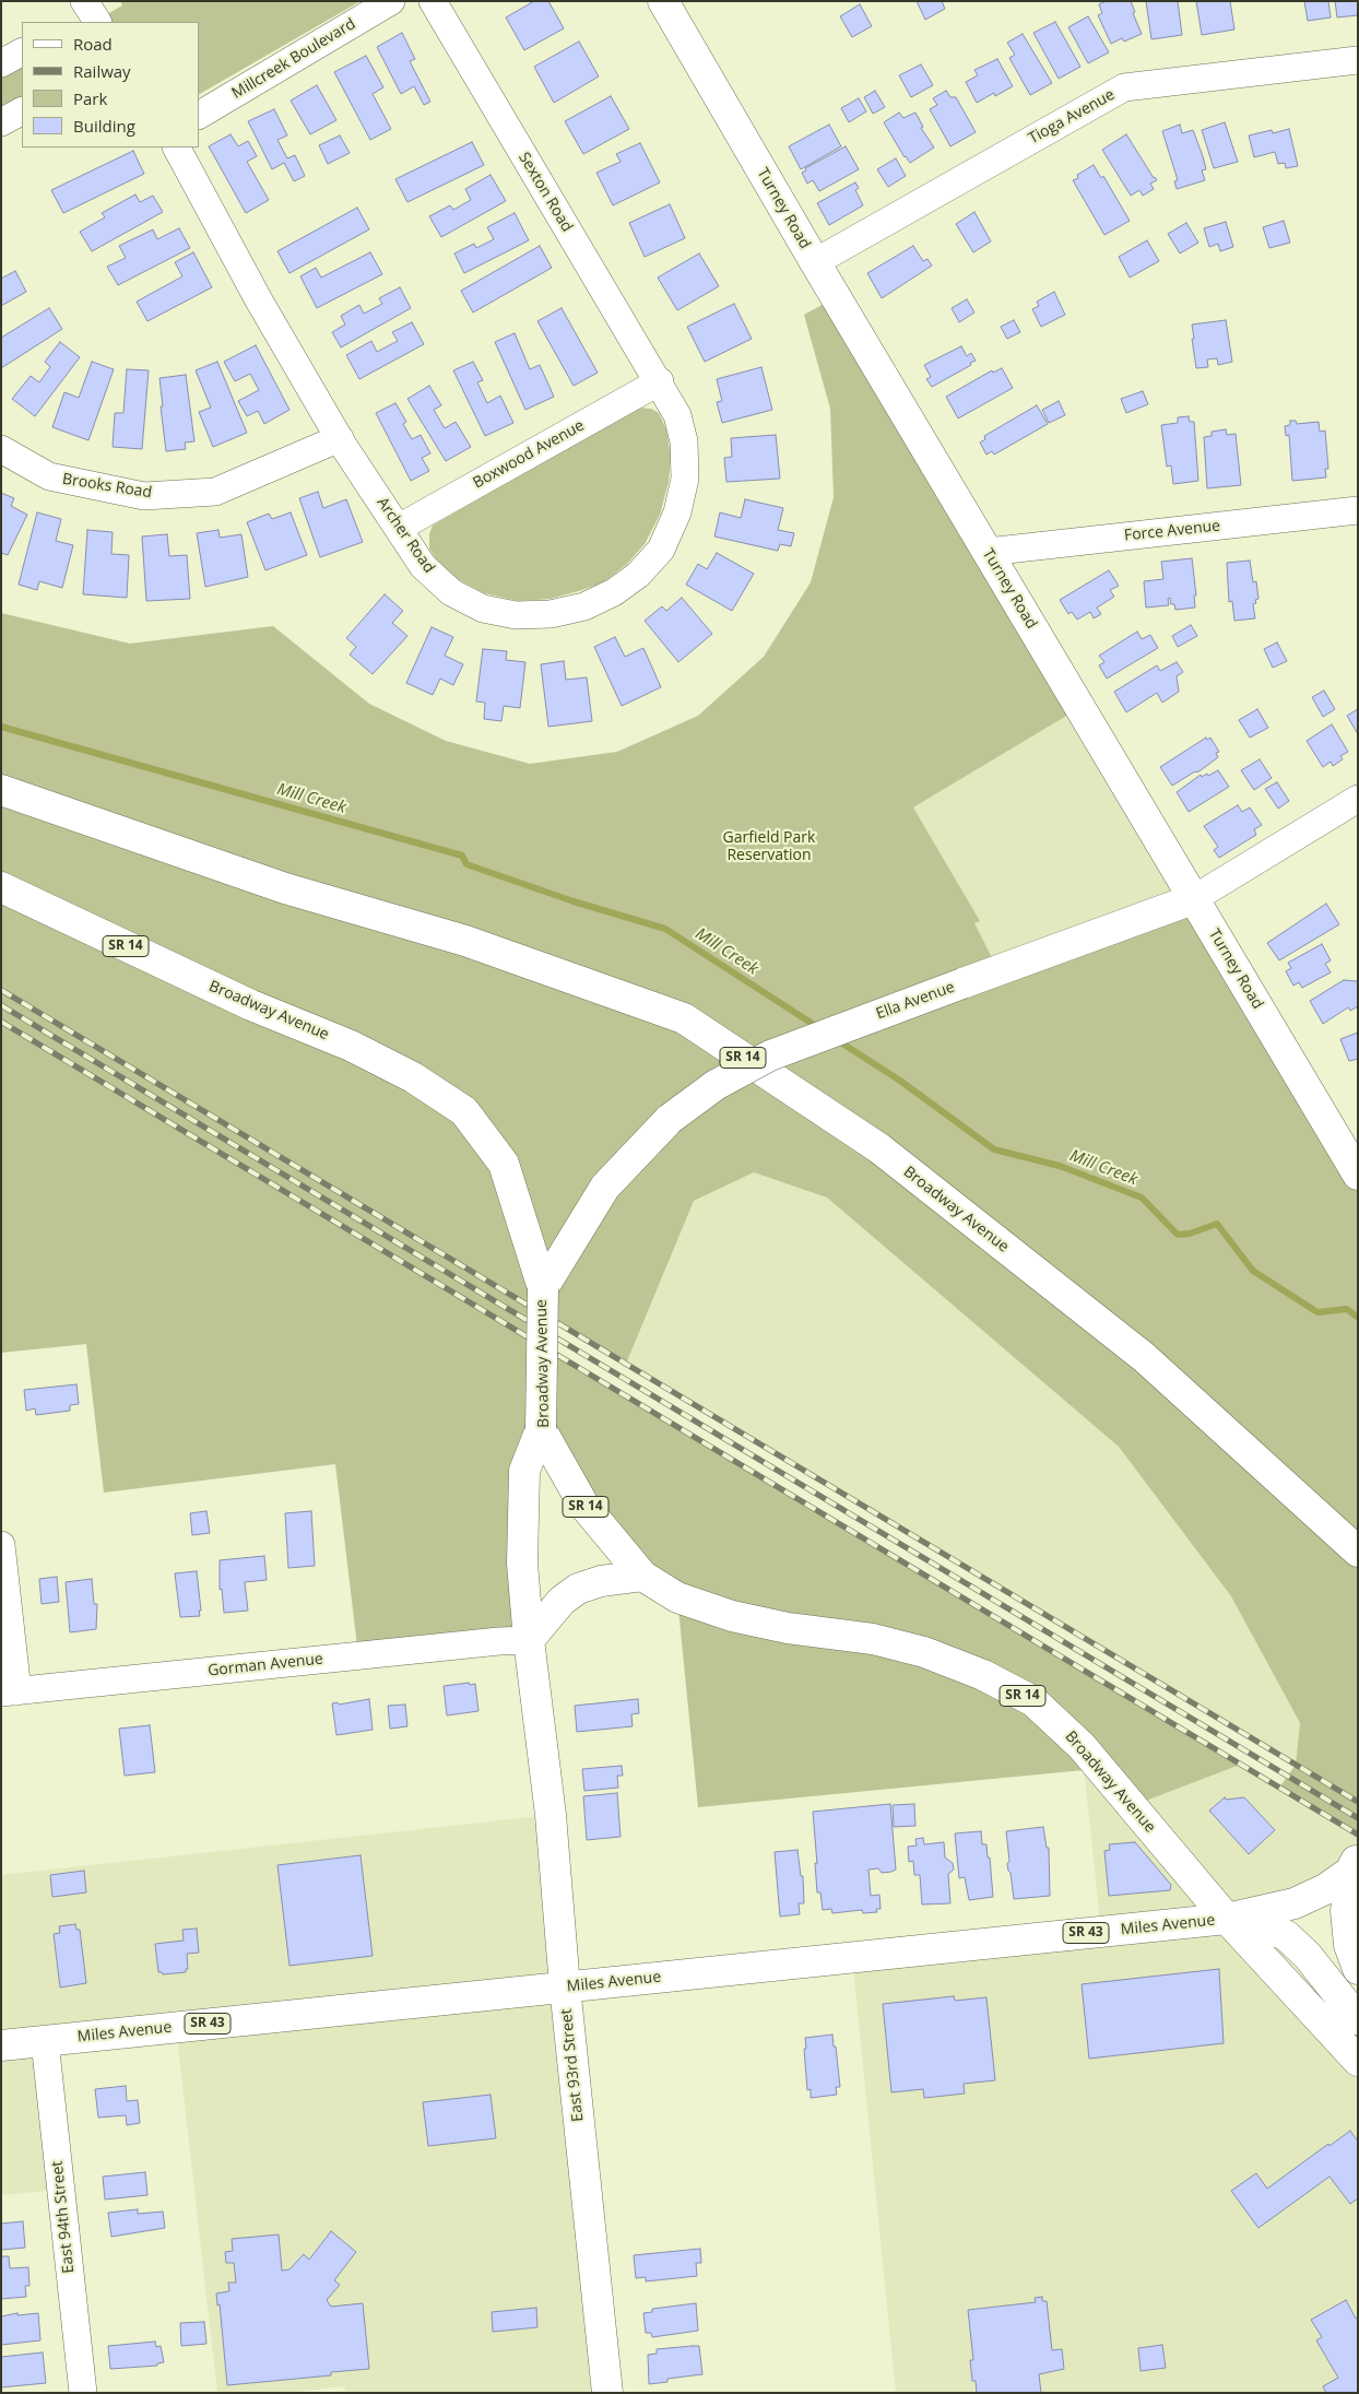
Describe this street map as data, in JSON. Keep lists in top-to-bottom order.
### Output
{
  "streets": {
    "main road": [
      "Turney Road",
      "SR 14",
      "Ella Avenue",
      "Broadway Avenue",
      "Miles Avenue",
      "SR 43",
      "East 93rd Street"
    ],
    "street": [
      "Millcreek Boulevard",
      "Tioga Avenue",
      "Sexton Road",
      "Boxwood Avenue",
      "Brooks Road",
      "Force Avenue",
      "Archer Road",
      "Gorman Avenue",
      "East 94th Street"
    ]
  },
  "crossings": [
    ["Tioga Avenue", "Turney Road"],
    ["Sexton Road", "Boxwood Avenue"],
    ["Sexton Road", "Archer Road"],
    ["Turney Road", "Force Avenue"],
    ["Turney Road", "Ella Avenue"],
    ["Boxwood Avenue", "Archer Road"],
    ["Brooks Road", "Archer Road"],
    ["Ella Avenue", "Broadway Avenue"],
    ["Broadway Avenue", "Miles Avenue"],
    ["Broadway Avenue", "SR 43"],
    ["Broadway Avenue", "East 93rd Street"],
    ["Gorman Avenue", "East 93rd Street"],
    ["Miles Avenue", "SR 43"],
    ["Miles Avenue", "East 93rd Street"],
    ["Miles Avenue", "East 94th Street"]
  ],
  "water": ["Mill Creek"],
  "parks": ["Garfield Park Reservation"],
  "legend": [
    "Road",
    "Railway",
    "Park",
    "Building"
  ]
}
